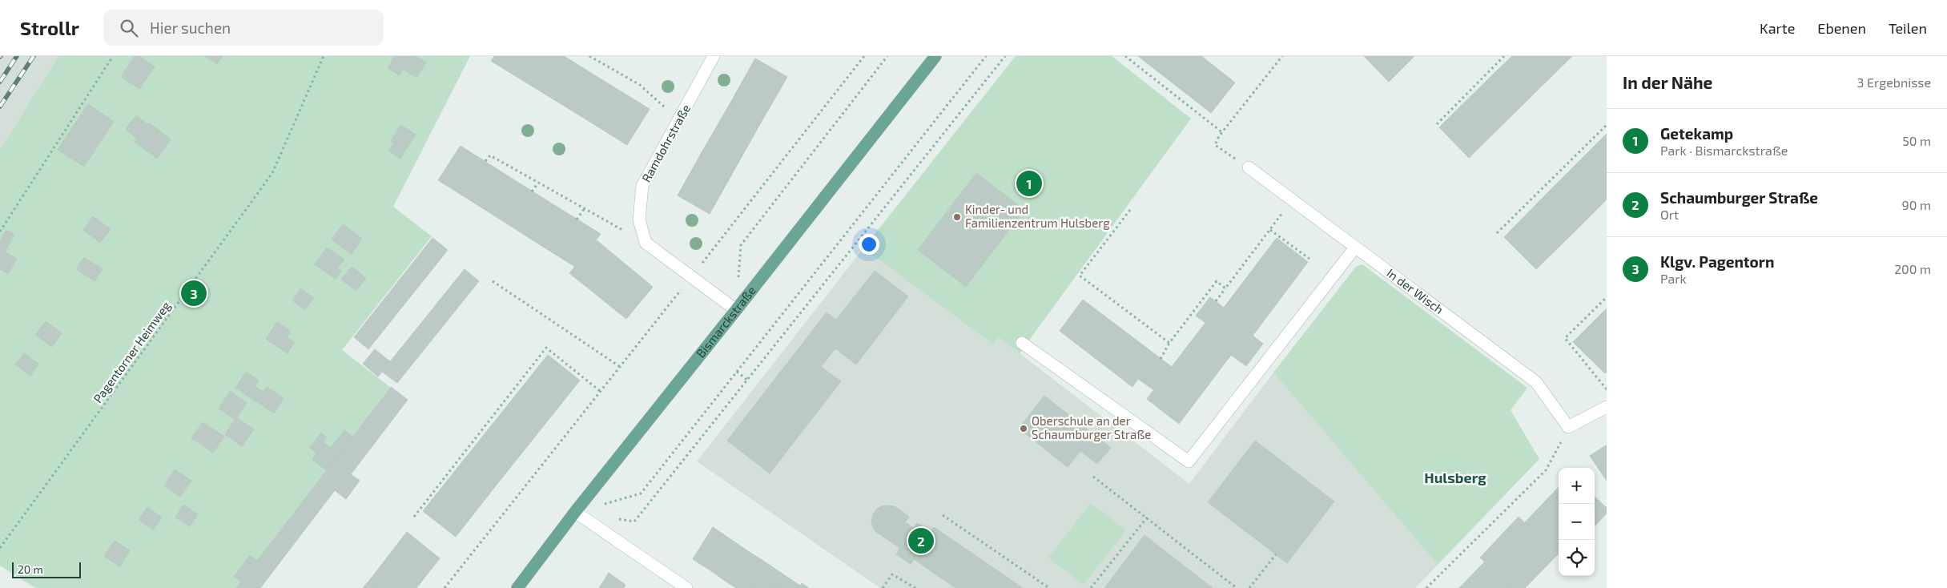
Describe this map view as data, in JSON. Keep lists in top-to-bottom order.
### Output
{
  "streets": {
    "main road": ["Bismarckstraße"],
    "street": ["Ramdohrstraße", "In der Wisch"],
    "path": ["Pagentorner Heimweg"]
  },
  "districts": ["Hulsberg"],
  "places": ["Kinder- und Familienzentrum Hulsberg", "Oberschule an der Schaumburger Straße"],
  "scale_bar": "20 m",
  "page": {
    "header": "Strollr",
    "search": "Hier suchen",
    "nav": ["Karte", "Ebenen", "Teilen"],
    "heading": ["In der Nähe", "3 Ergebnisse"],
    "list": [
      {
        "mark": "1",
        "name": "Getekamp",
        "note": "Park · Bismarckstraße",
        "value": "50 m"
      },
      {
        "mark": "2",
        "name": "Schaumburger Straße",
        "note": "Ort",
        "value": "90 m"
      },
      {
        "mark": "3",
        "name": "Klgv. Pagentorn",
        "note": "Park",
        "value": "200 m"
      }
    ],
    "pins": ["1", "3", "2"],
    "map_buttons": ["+", "−"],
    "scale": "20 m"
  }
}
